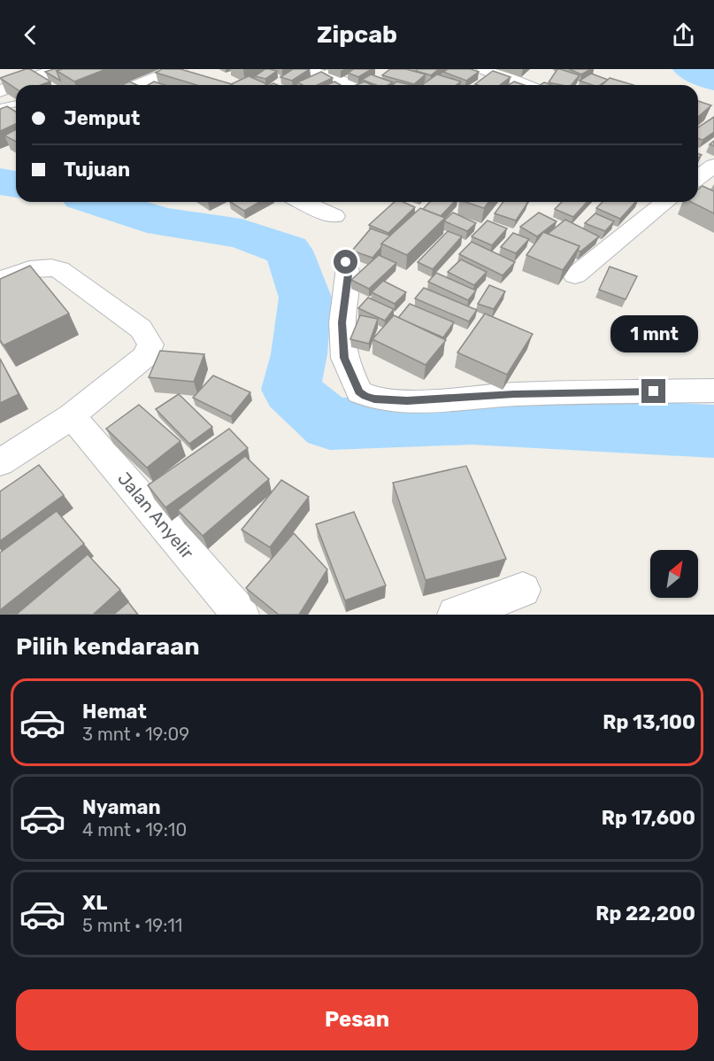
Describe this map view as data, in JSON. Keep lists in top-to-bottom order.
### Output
{
  "streets": {
    "street": ["Jalan Anyelir"]
  },
  "north": "top right",
  "page": {
    "header": "Zipcab",
    "banner": ["Jemput", "Tujuan"],
    "bubble": "1 mnt",
    "heading": "Pilih kendaraan",
    "list": [
      {
        "name": "Hemat",
        "note": "3 mnt · 19:09",
        "value": "Rp 13,100"
      },
      {
        "name": "Nyaman",
        "note": "4 mnt · 19:10",
        "value": "Rp 17,600"
      },
      {
        "name": "XL",
        "note": "5 mnt · 19:11",
        "value": "Rp 22,200"
      }
    ],
    "buttons": "Pesan"
  }
}
